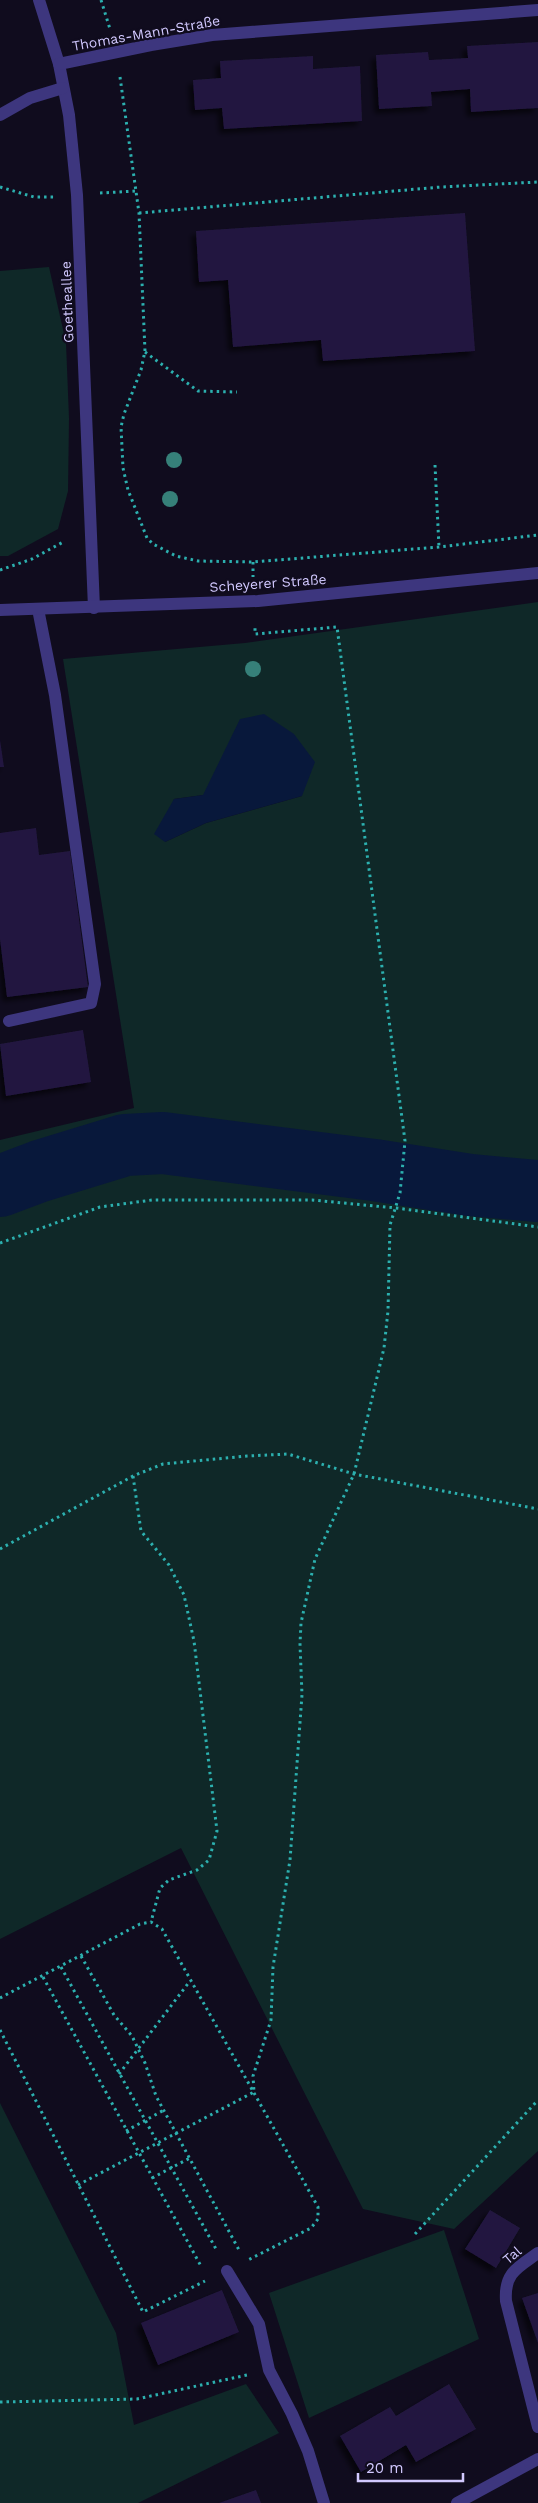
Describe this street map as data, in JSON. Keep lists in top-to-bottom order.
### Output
{
  "streets": {
    "street": [
      "Thomas-Mann-Straße",
      "Goetheallee",
      "Scheyerer Straße",
      "Tal"
    ]
  },
  "crossings": [
    ["Thomas-Mann-Straße", "Goetheallee"],
    ["Goetheallee", "Scheyerer Straße"]
  ],
  "scale_bar": "20 m"
}
